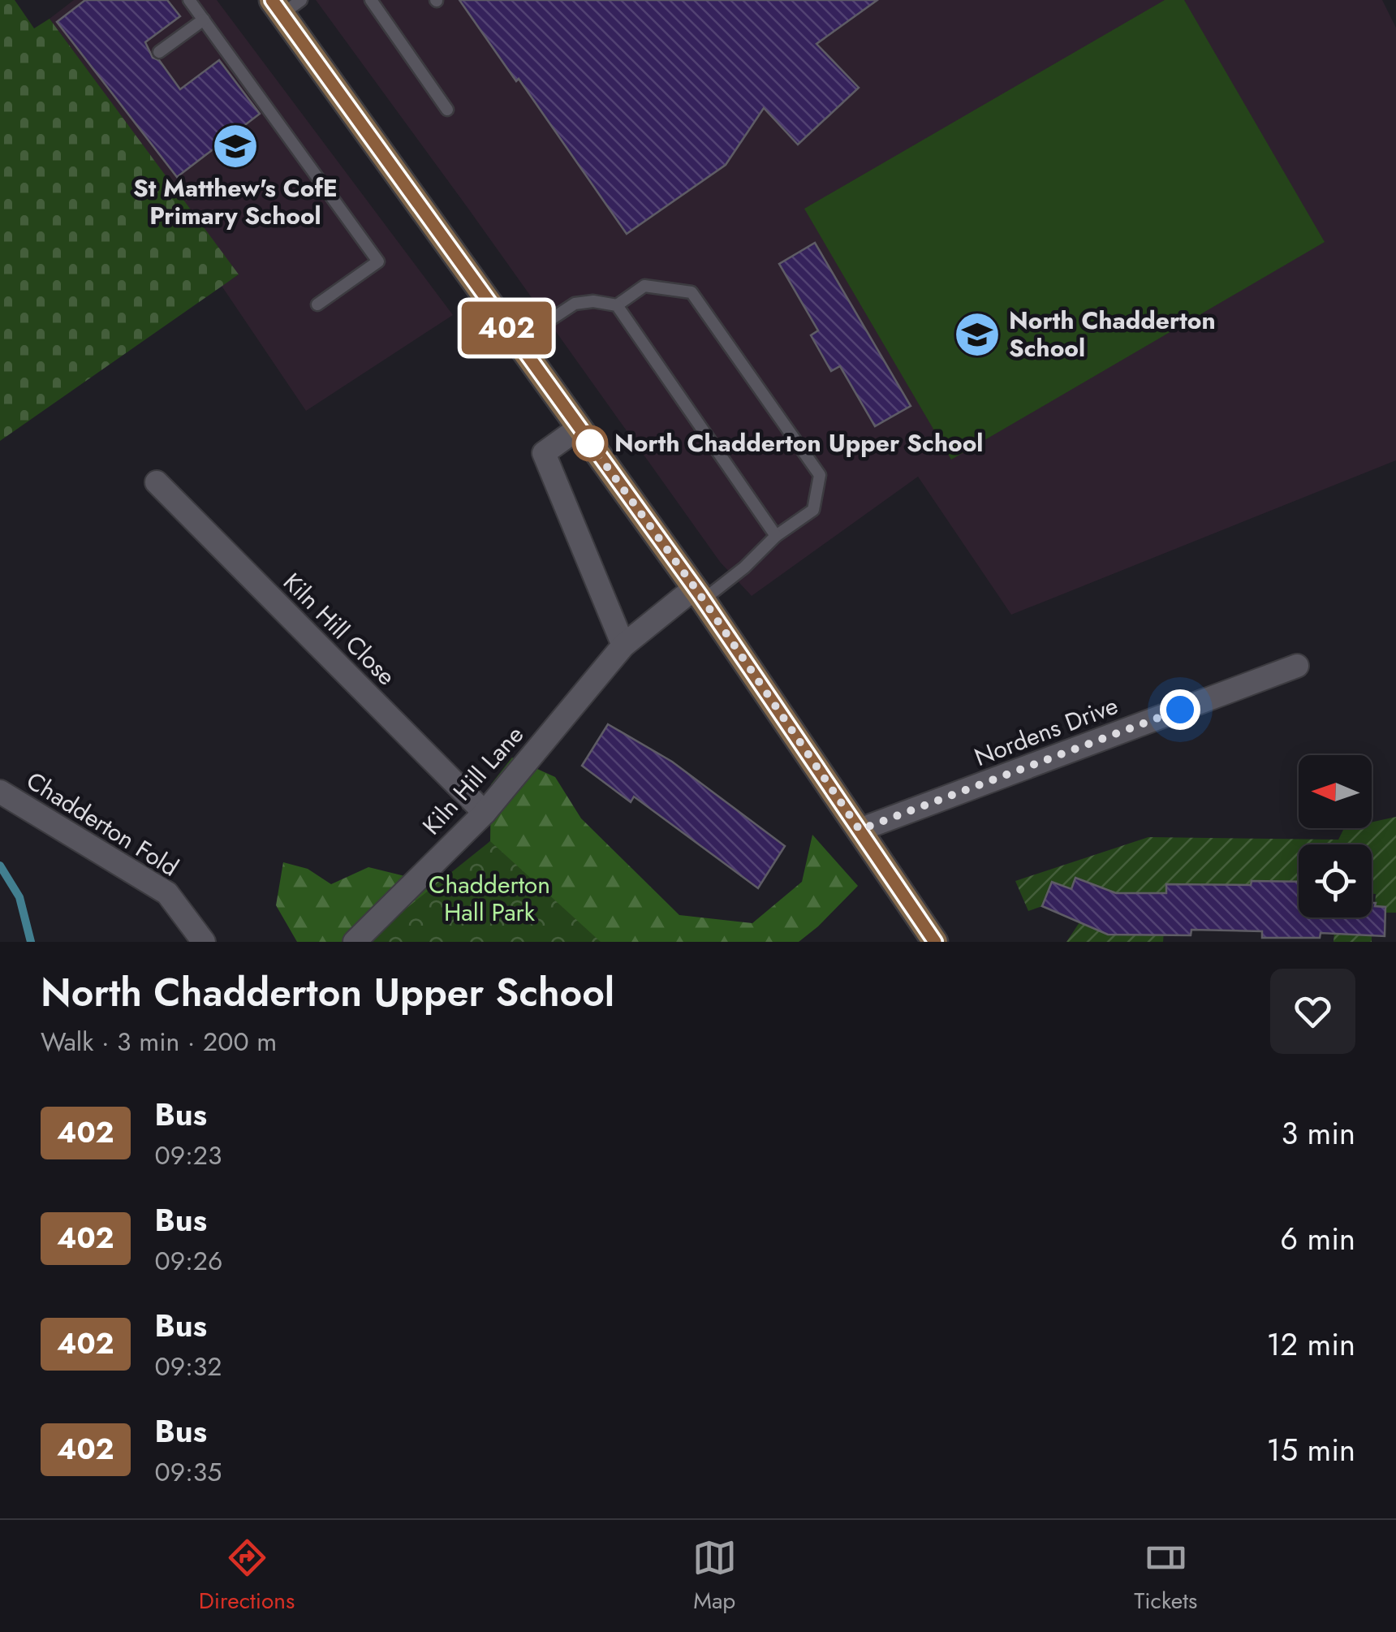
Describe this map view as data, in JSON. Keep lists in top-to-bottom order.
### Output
{
  "streets": {
    "street": [
      "Kiln Hill Close",
      "Nordens Drive",
      "Kiln Hill Lane",
      "Chadderton Fold"
    ]
  },
  "crossings": [
    ["Kiln Hill Close", "Kiln Hill Lane"]
  ],
  "parks": ["Chadderton Hall Park"],
  "places": {
    "school or university": ["St Matthew's CofE Primary School", "North Chadderton School"],
    "other": ["North Chadderton Upper School"]
  },
  "lines": ["bus line 402"],
  "north": "left",
  "page": {
    "on_map": "402",
    "heading": ["North Chadderton Upper School", "Walk · 3 min · 200 m"],
    "list": [
      {
        "mark": "402",
        "name": "Bus",
        "note": "09:23",
        "value": "3 min"
      },
      {
        "mark": "402",
        "name": "Bus",
        "note": "09:26",
        "value": "6 min"
      },
      {
        "mark": "402",
        "name": "Bus",
        "note": "09:32",
        "value": "12 min"
      },
      {
        "mark": "402",
        "name": "Bus",
        "note": "09:35",
        "value": "15 min"
      }
    ],
    "tabs": ["Directions", "Map", "Tickets"]
  }
}
